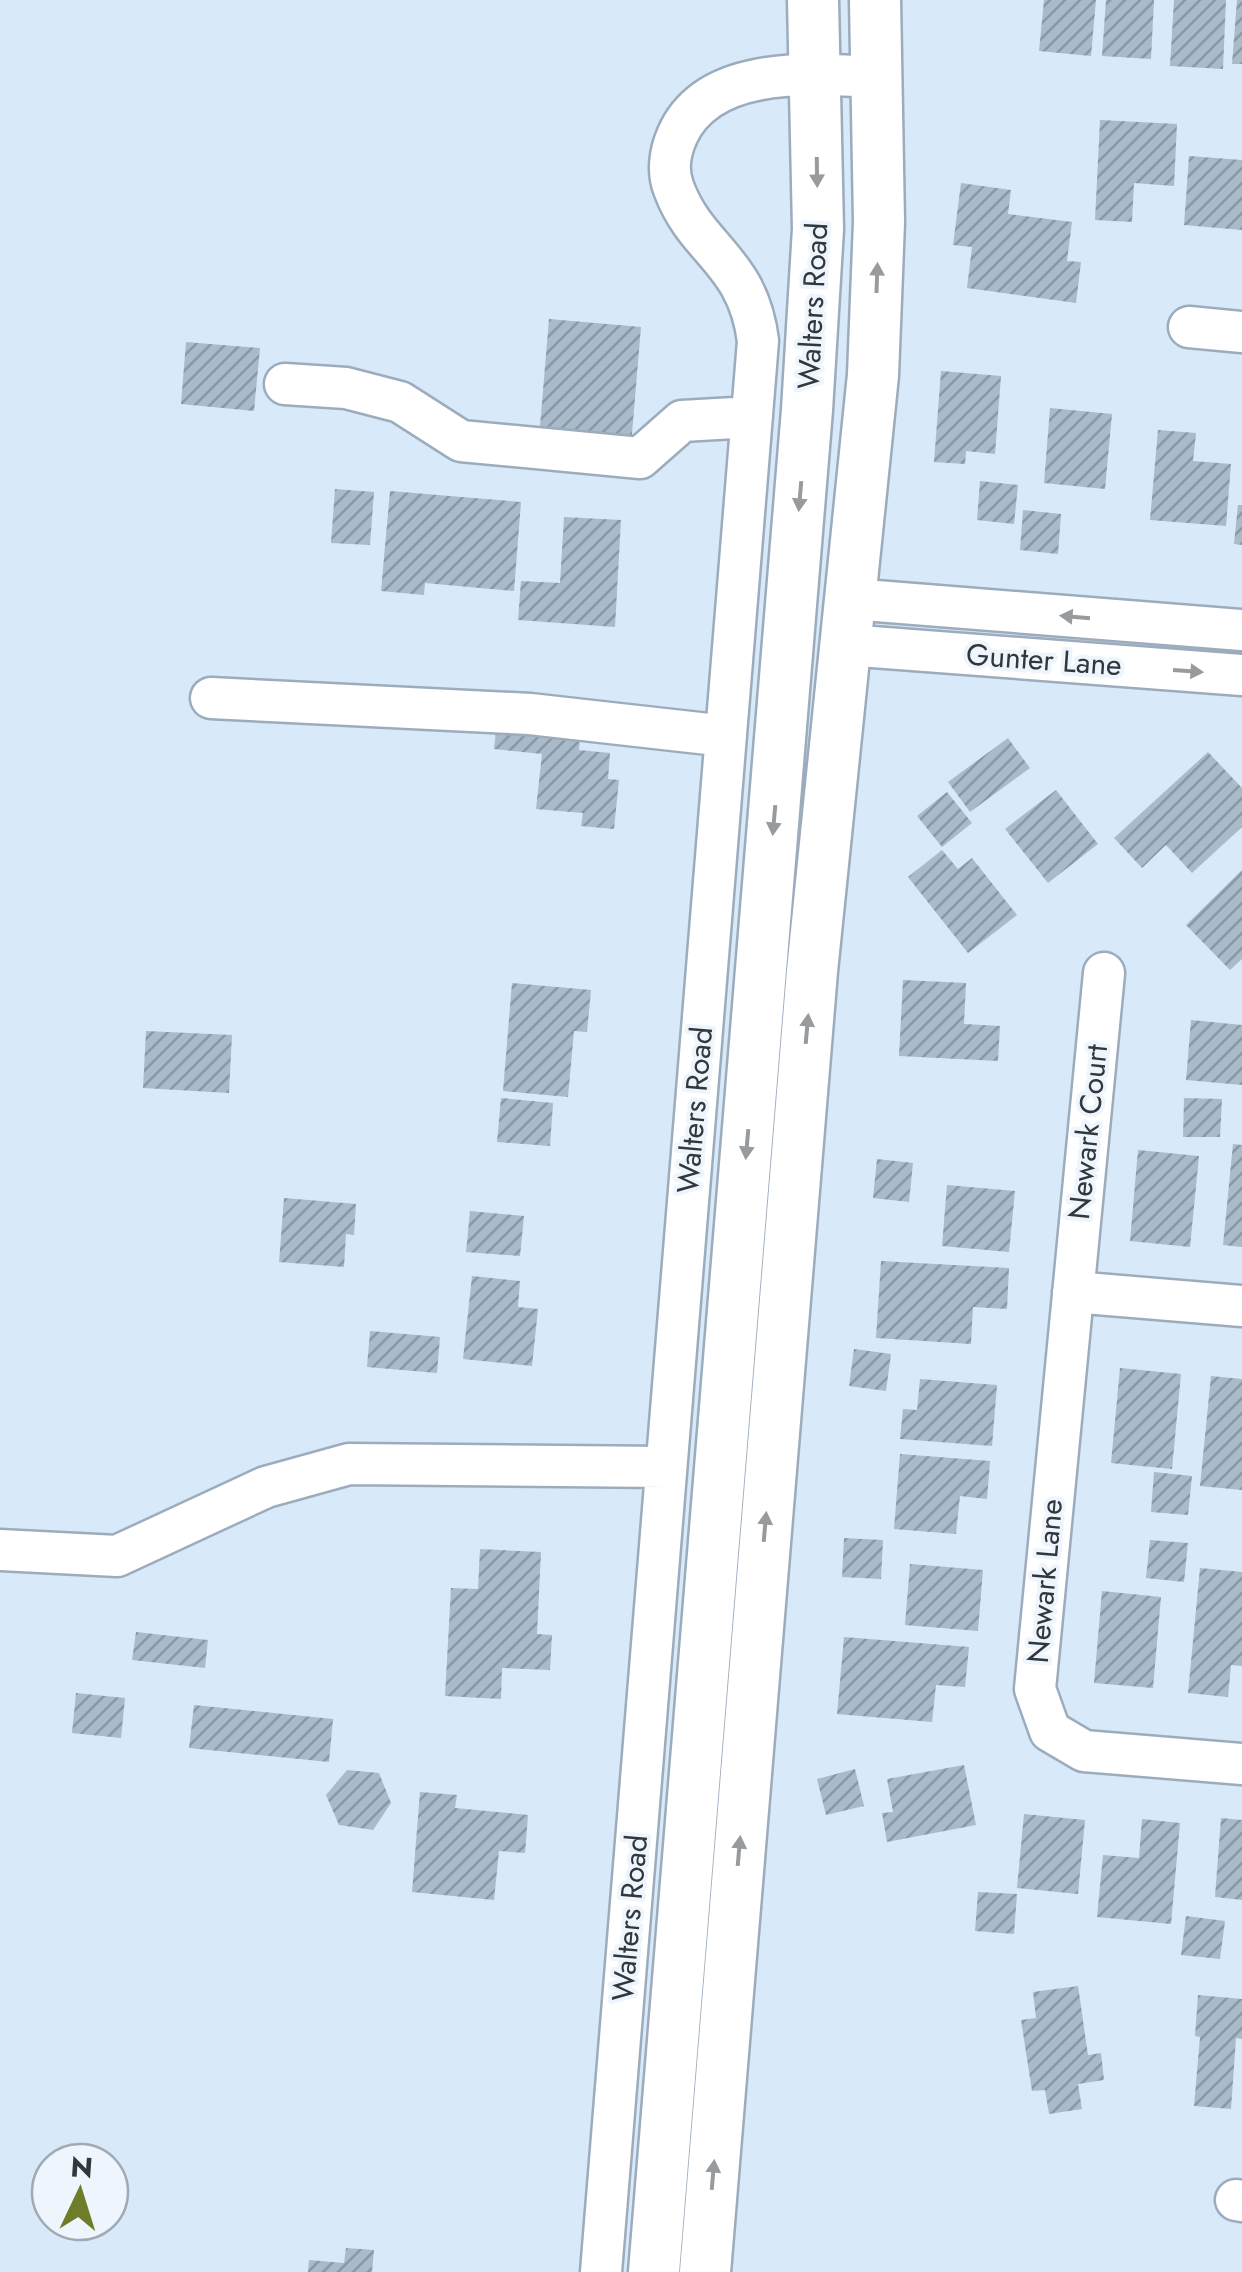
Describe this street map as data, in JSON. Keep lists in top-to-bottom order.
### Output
{
  "streets": {
    "main road": ["Walters Road"],
    "street": ["Gunter Lane", "Newark Court", "Newark Lane"]
  },
  "crossings": [
    ["Walters Road", "Gunter Lane"],
    ["Newark Court", "Newark Lane"]
  ],
  "north": "top"
}
